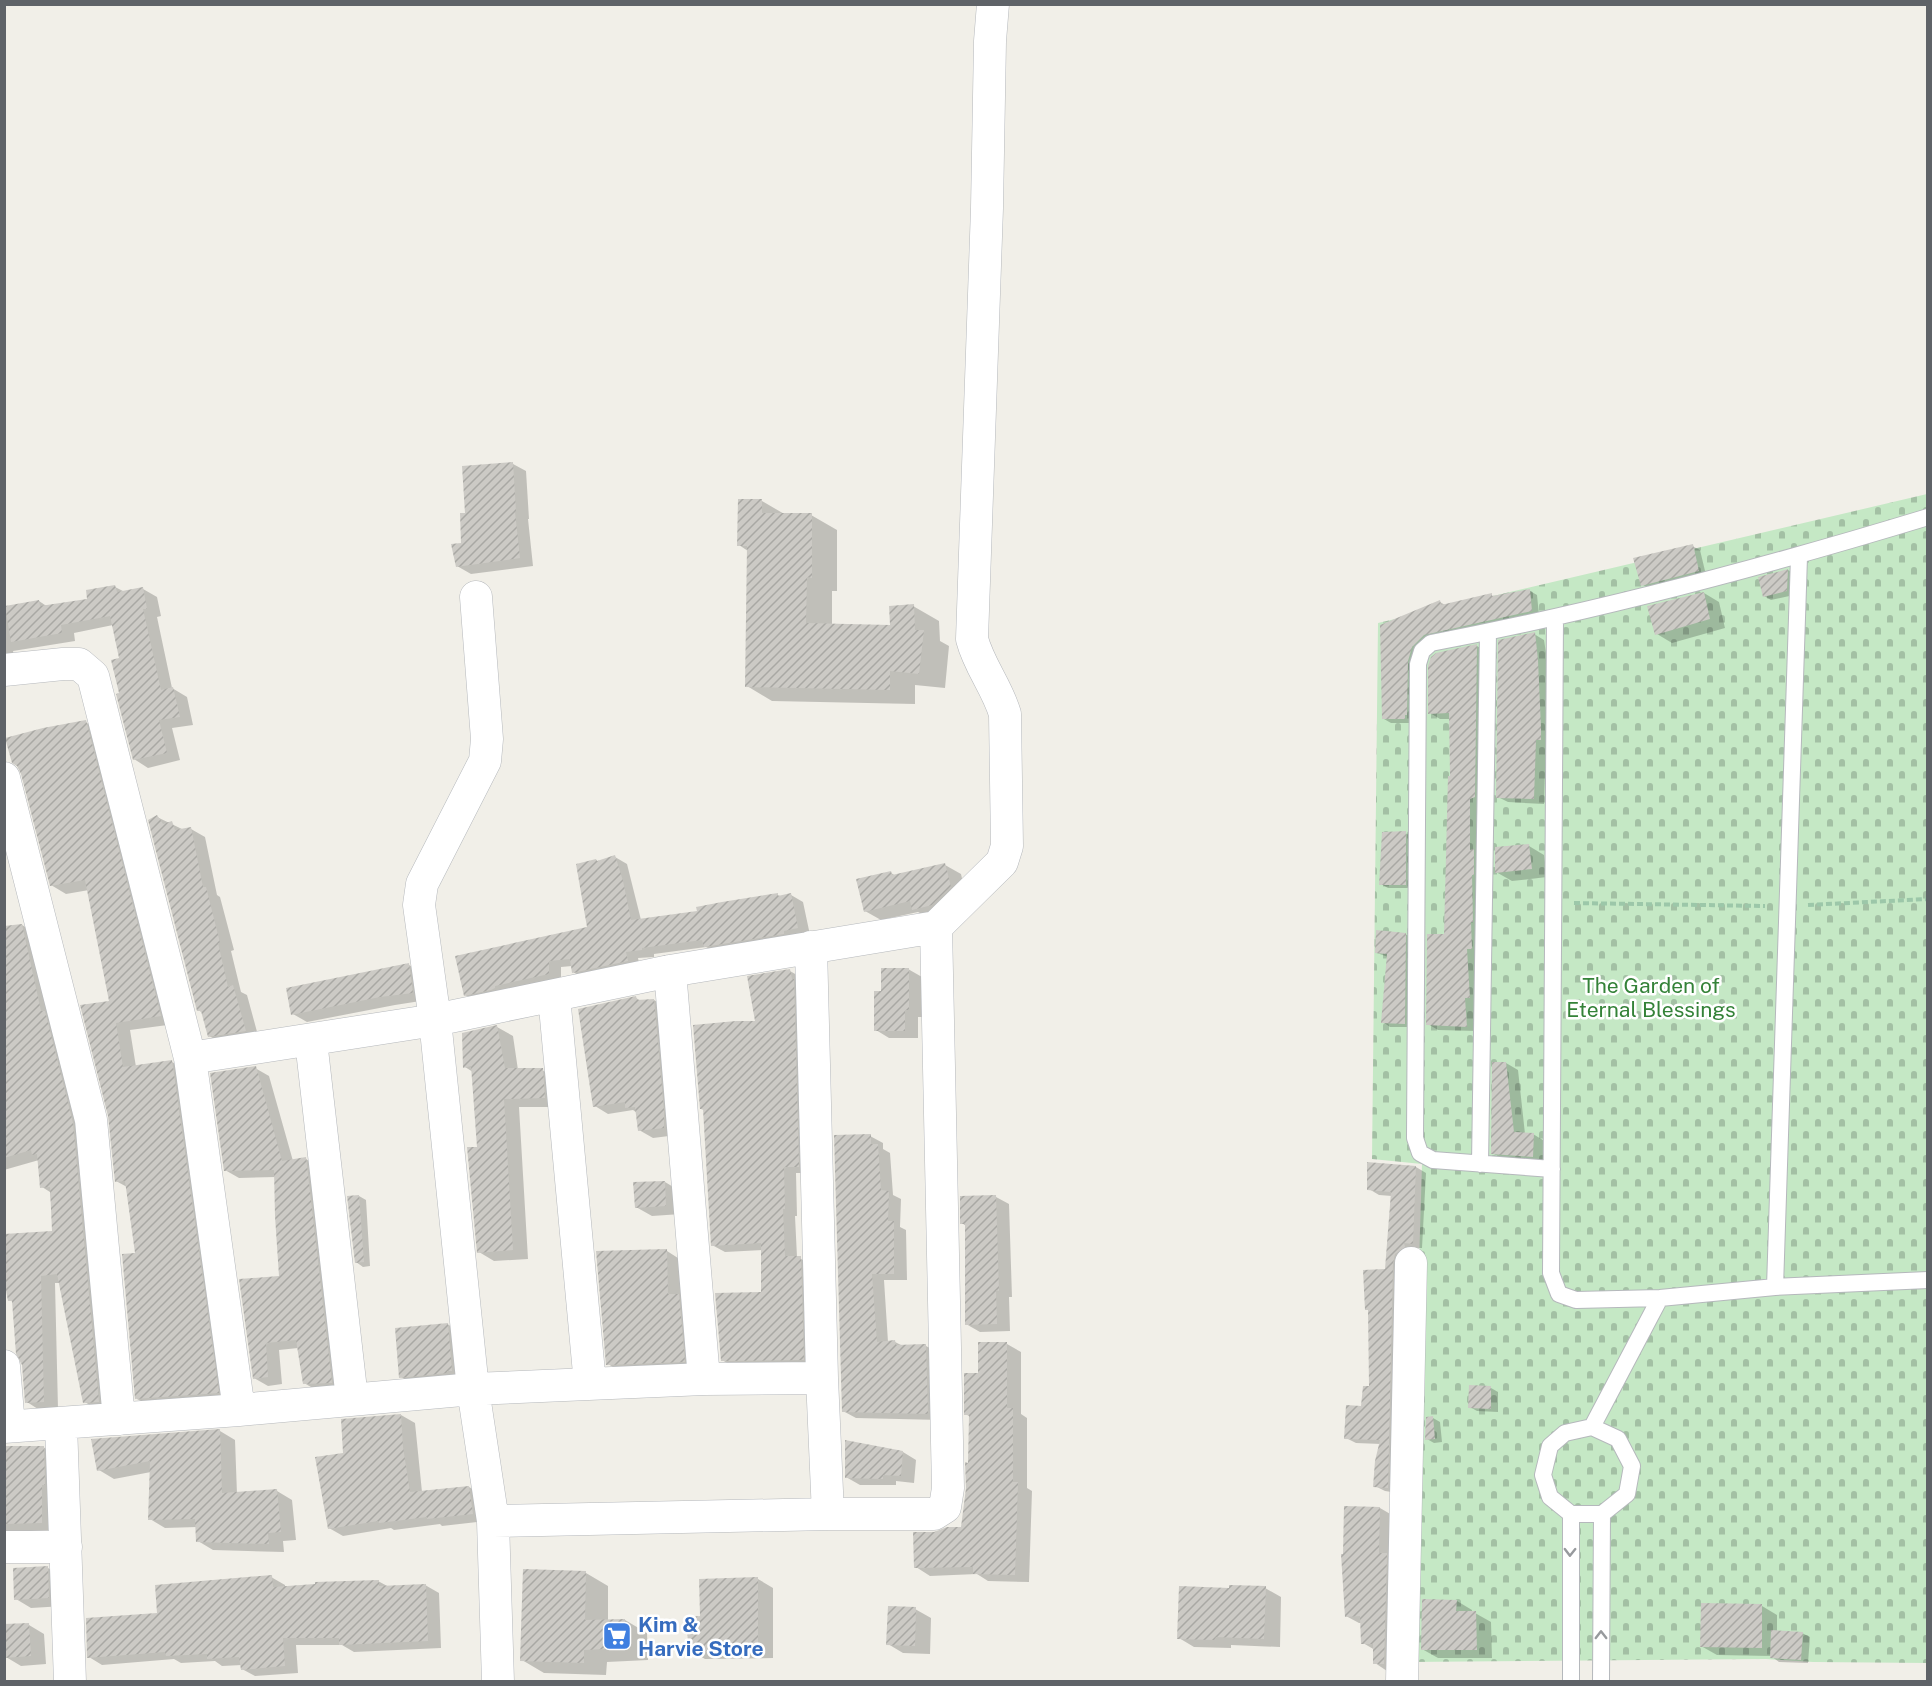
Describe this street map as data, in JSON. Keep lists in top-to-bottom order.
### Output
{
  "parks": ["The Garden of Eternal Blessings"],
  "places": {
    "supermarket": ["Kim & Harvie Store"]
  }
}
